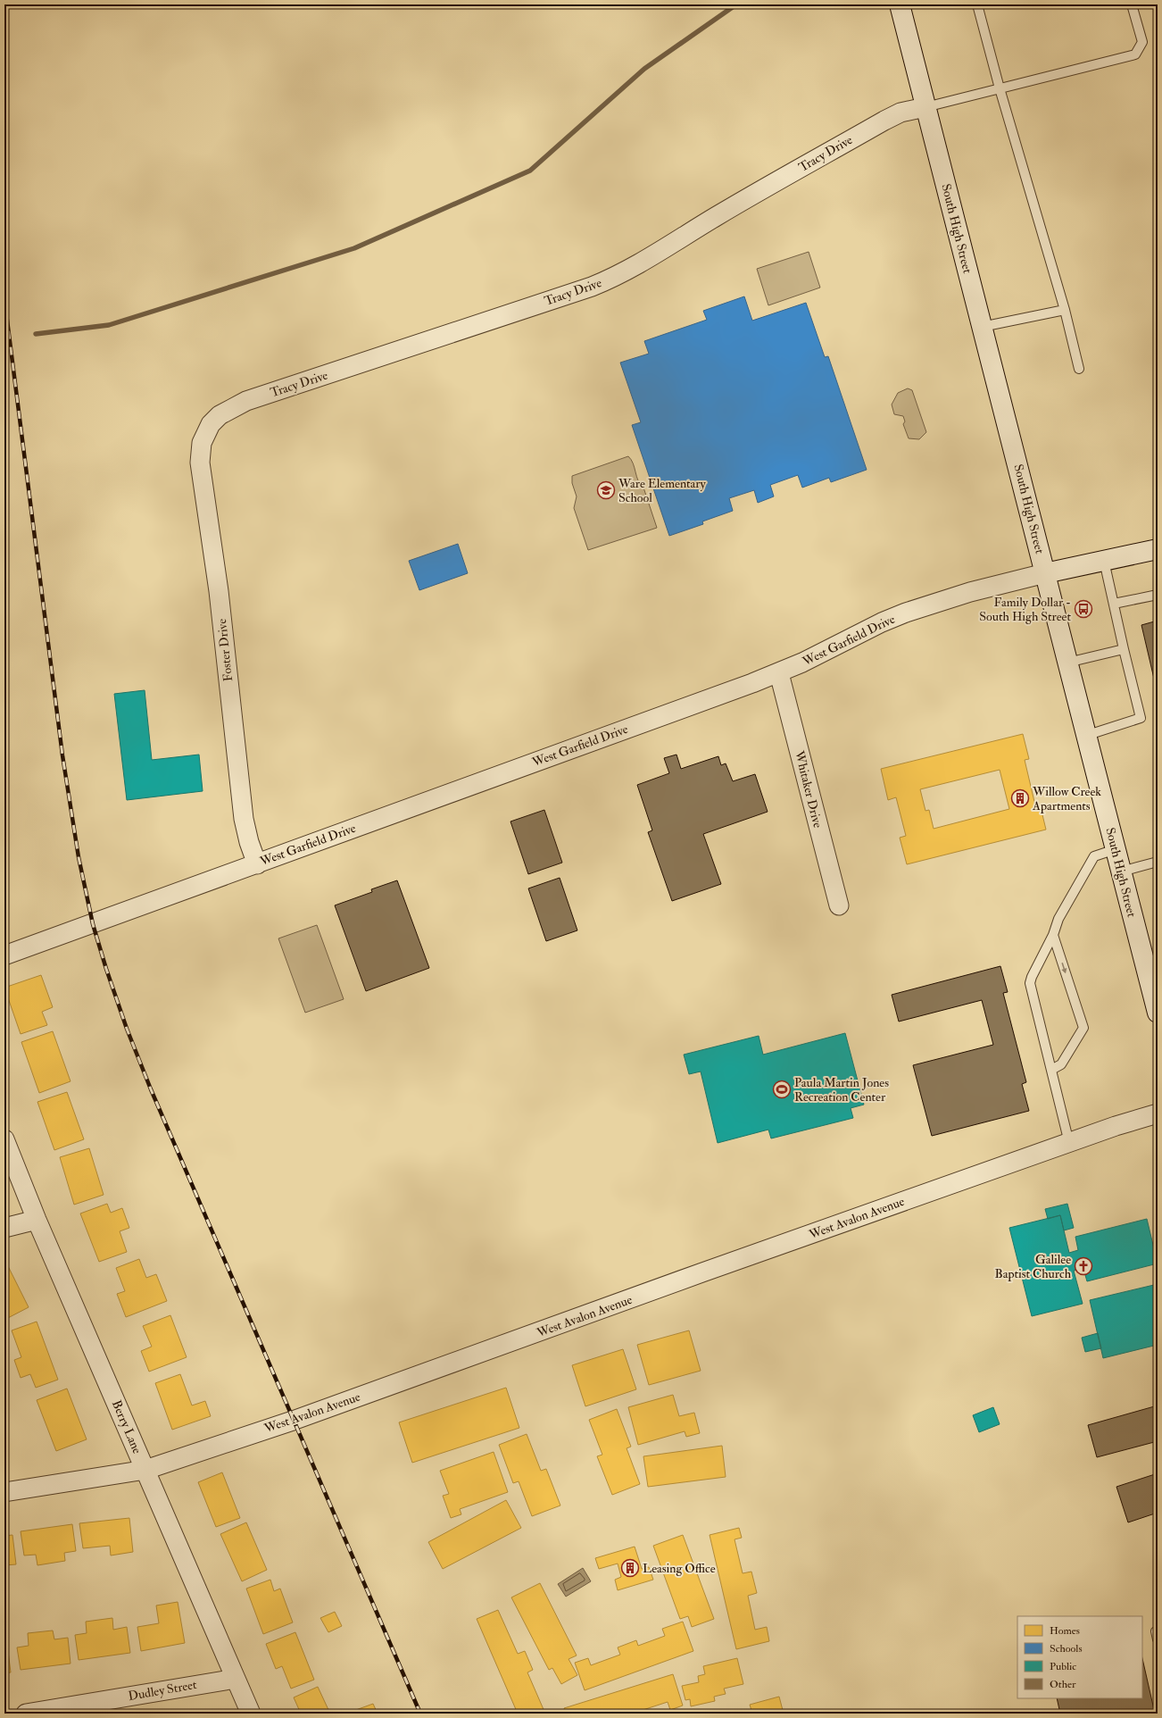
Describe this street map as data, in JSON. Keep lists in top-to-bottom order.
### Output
{
  "streets": {
    "main road": ["South High Street", "West Garfield Drive"],
    "street": [
      "Tracy Drive",
      "Foster Drive",
      "Whitaker Drive",
      "West Avalon Avenue",
      "Berry Lane",
      "Dudley Street"
    ]
  },
  "crossings": [
    ["Tracy Drive", "South High Street"],
    ["Tracy Drive", "Foster Drive"],
    ["South High Street", "West Garfield Drive"],
    ["West Garfield Drive", "Foster Drive"],
    ["West Garfield Drive", "Whitaker Drive"],
    ["West Avalon Avenue", "Berry Lane"],
    ["Berry Lane", "Dudley Street"]
  ],
  "places": {
    "school or university": ["Ware Elementary School"],
    "bus stop": ["Family Dollar - South High Street"],
    "building": ["Willow Creek Apartments", "Leasing Office"],
    "sports": ["Paula Martin Jones Recreation Center"],
    "church": ["Galilee Baptist Church"]
  },
  "legend": [
    "Homes",
    "Schools",
    "Public",
    "Other"
  ]
}
